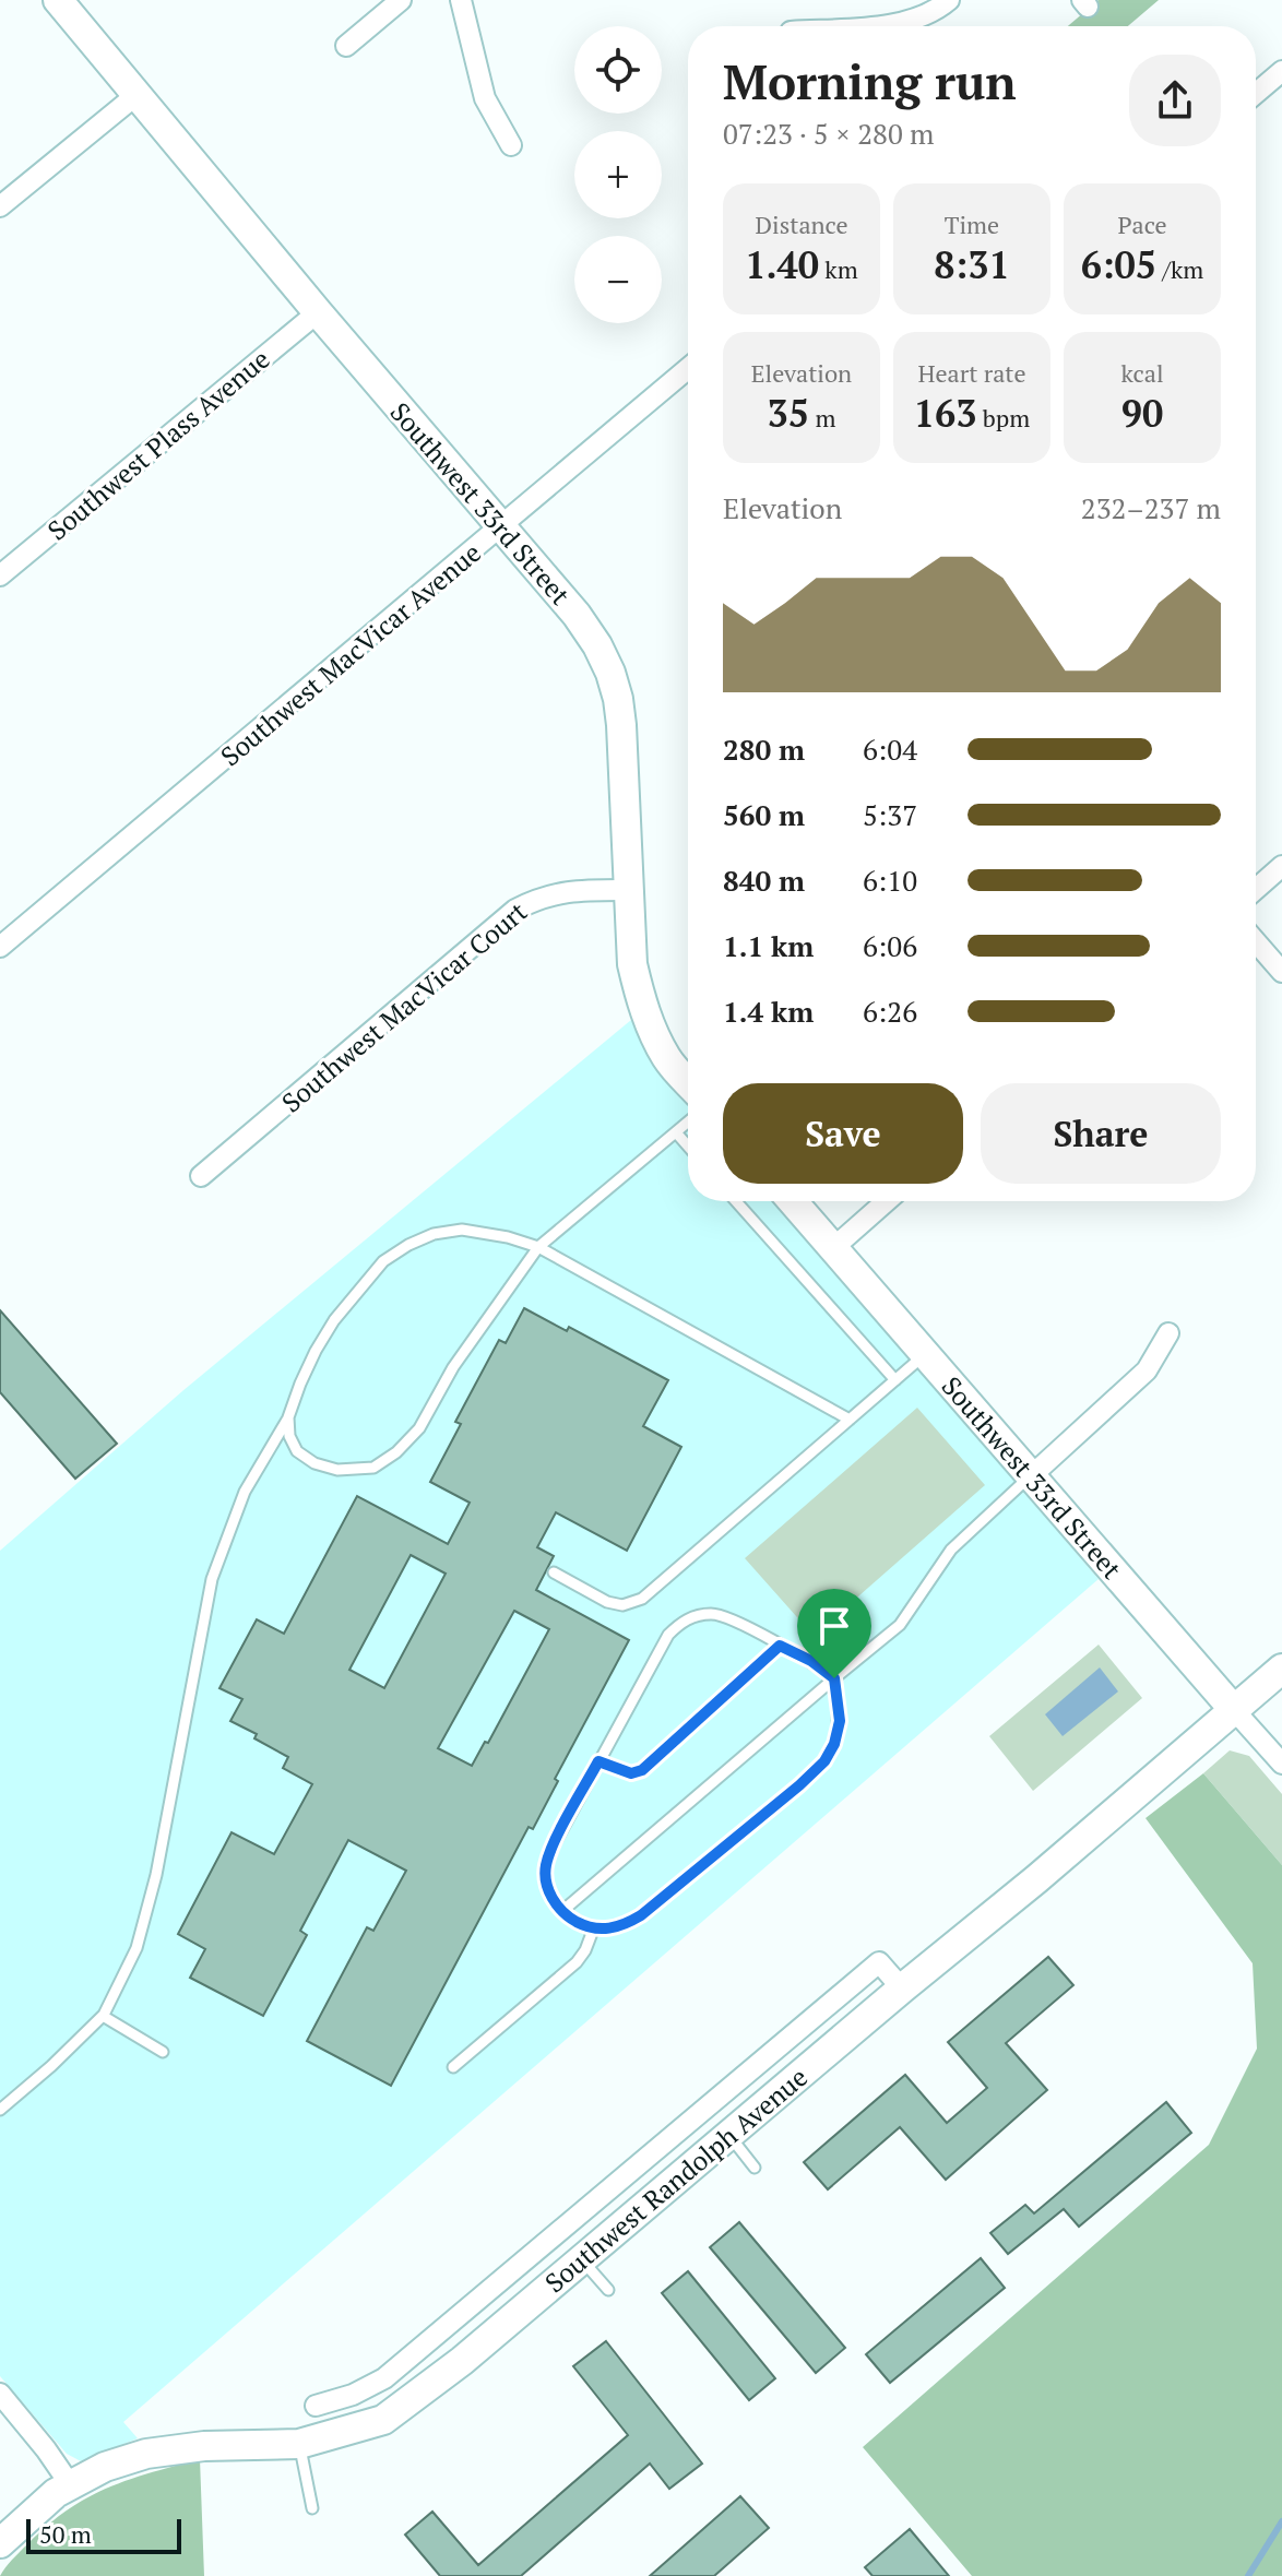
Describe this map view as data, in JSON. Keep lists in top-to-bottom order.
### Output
{
  "streets": {
    "street": [
      "Southwest Plass Avenue",
      "Southwest 33rd Street",
      "Southwest MacVicar Avenue",
      "Southwest MacVicar Court",
      "Southwest Randolph Avenue"
    ]
  },
  "crossings": [
    ["Southwest Plass Avenue", "Southwest 33rd Street"],
    ["Southwest 33rd Street", "Southwest MacVicar Avenue"],
    ["Southwest 33rd Street", "Southwest MacVicar Court"],
    ["Southwest 33rd Street", "Southwest Randolph Avenue"]
  ],
  "scale_bar": "50 m",
  "page": {
    "map_buttons": ["+", "−"],
    "heading": ["Morning run", "07:23 · 5 × 280 m"],
    "stats": [
      ["Distance", "1.40 km"],
      ["Time", "8:31"],
      ["Pace", "6:05 /km"],
      ["Elevation", "35 m"],
      ["Heart rate", "163 bpm"],
      ["kcal", "90"]
    ],
    "chart": ["Elevation", "232–237 m"],
    "list": [
      {
        "name": "280 m",
        "note": "6:04"
      },
      {
        "name": "560 m",
        "note": "5:37"
      },
      {
        "name": "840 m",
        "note": "6:10"
      },
      {
        "name": "1.1 km",
        "note": "6:06"
      },
      {
        "name": "1.4 km",
        "note": "6:26"
      }
    ],
    "buttons": ["Save", "Share"],
    "scale": "50 m"
  }
}
